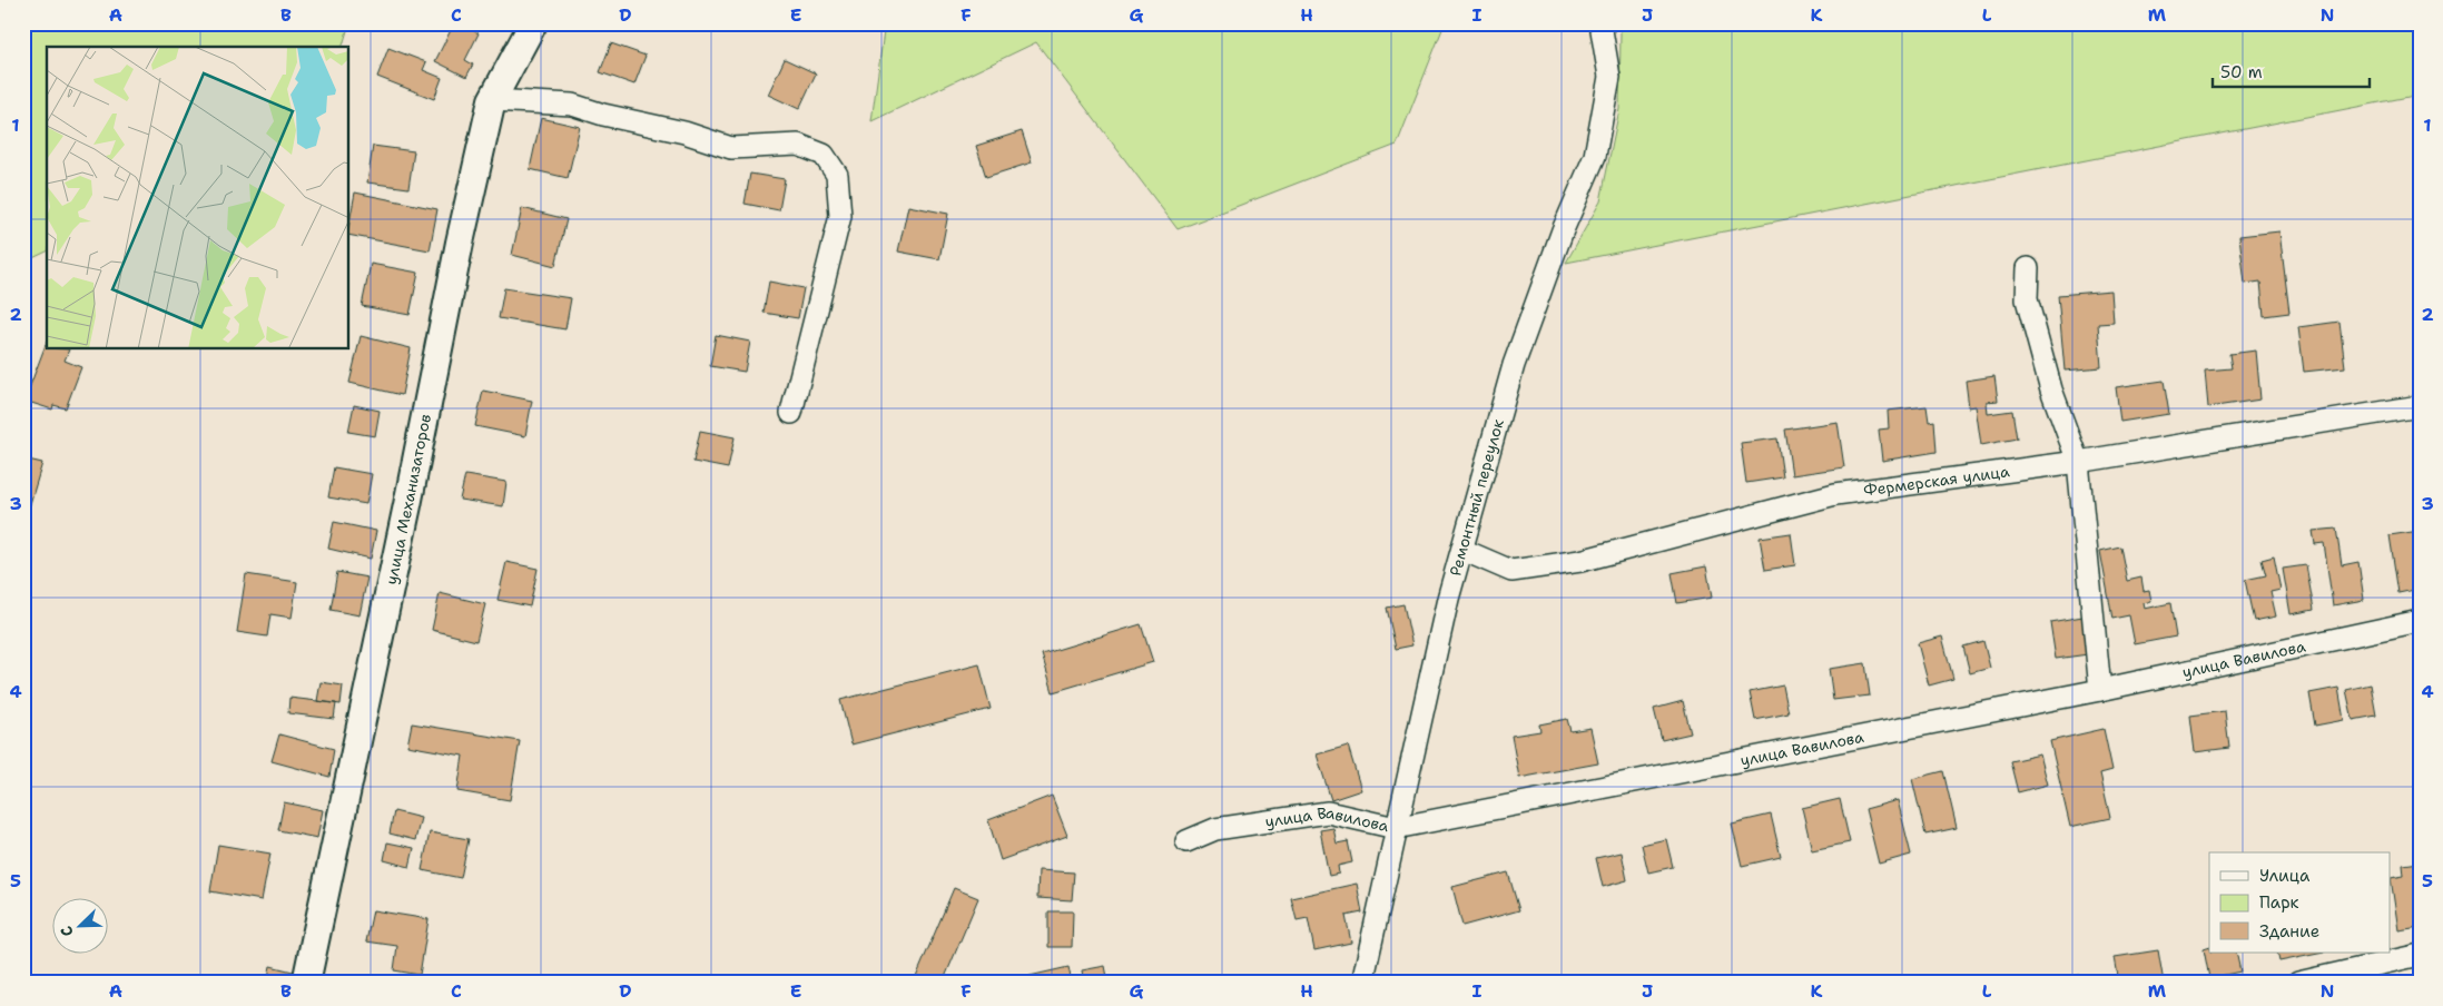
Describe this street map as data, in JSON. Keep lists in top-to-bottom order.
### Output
{
  "streets": {
    "street": [
      "Фермерская улица",
      "улица Механизаторов",
      "Ремонтный переулок",
      "улица Вавилова"
    ]
  },
  "crossings": [
    ["Фермерская улица", "Ремонтный переулок"],
    ["Ремонтный переулок", "улица Вавилова"]
  ],
  "legend": ["Улица", "Парк", "Здание"],
  "scale_bar": "50 m",
  "north": "bottom left",
  "grid": {
    "columns": [
      "A",
      "B",
      "C",
      "D",
      "E",
      "F",
      "G",
      "H",
      "I",
      "J",
      "K",
      "L",
      "M",
      "N"
    ],
    "rows": [
      "1",
      "2",
      "3",
      "4",
      "5"
    ]
  }
}
